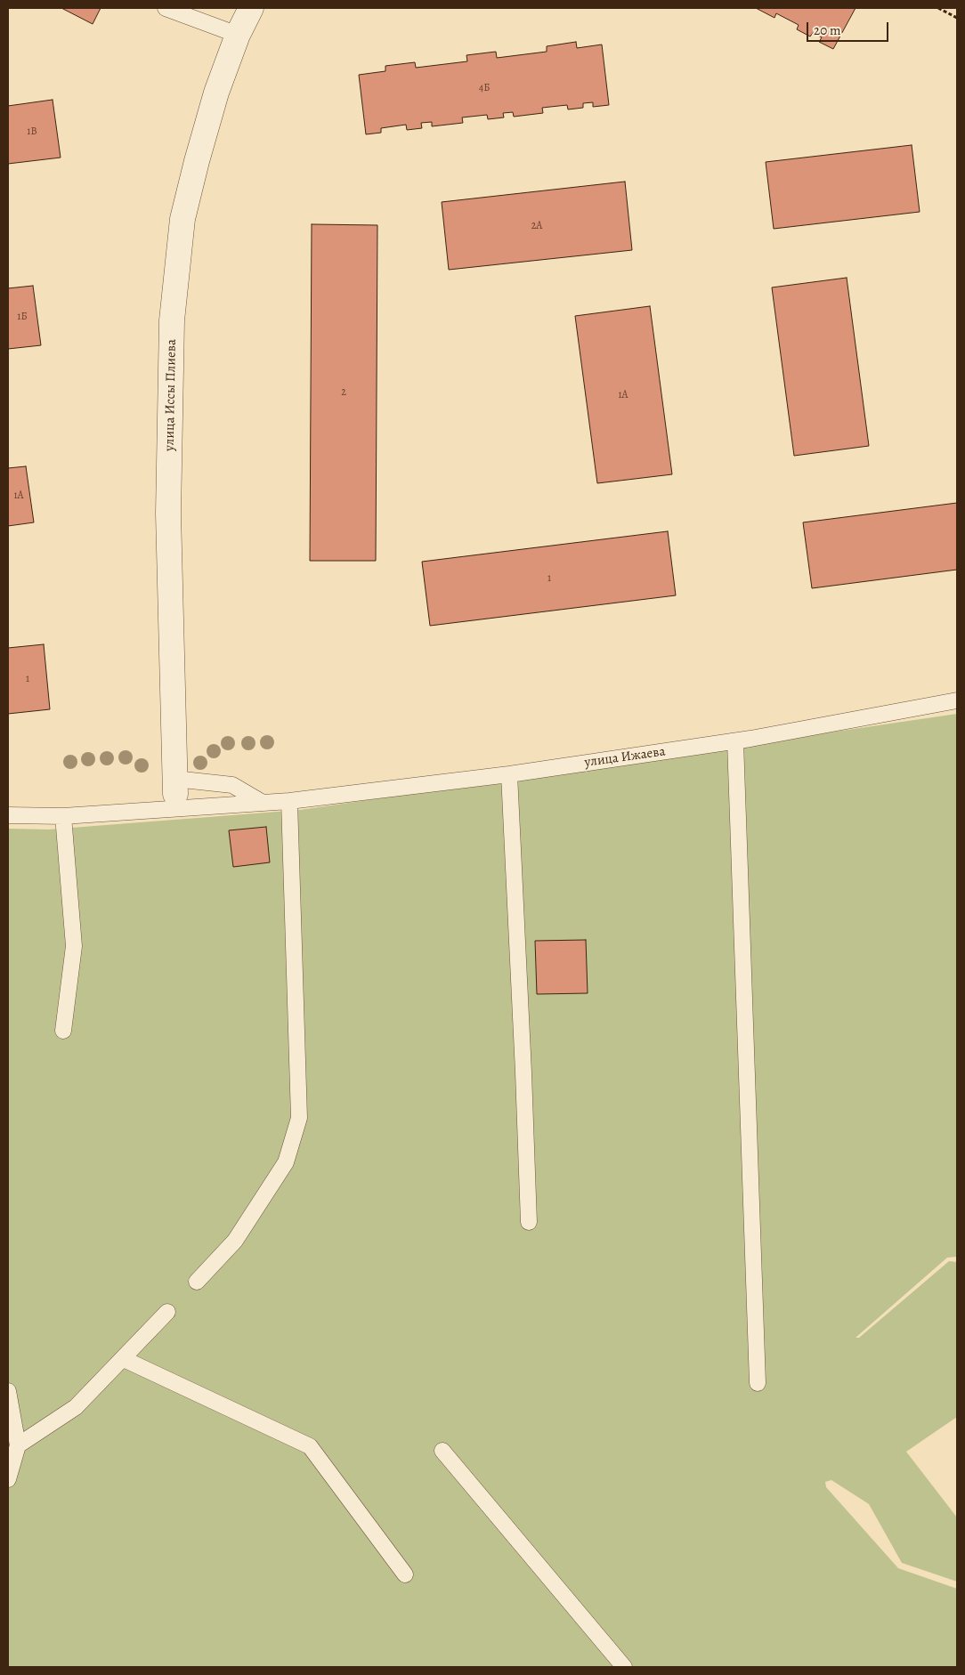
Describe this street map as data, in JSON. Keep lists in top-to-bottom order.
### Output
{
  "streets": {
    "street": ["улица Иссы Плиева"],
    "lane": ["улица Ижаева"]
  },
  "house_numbers": [
    "4Б",
    "1В",
    "2А",
    "1Б",
    "2",
    "1А",
    "1А",
    "1",
    "1"
  ],
  "scale_bar": "20 m"
}
